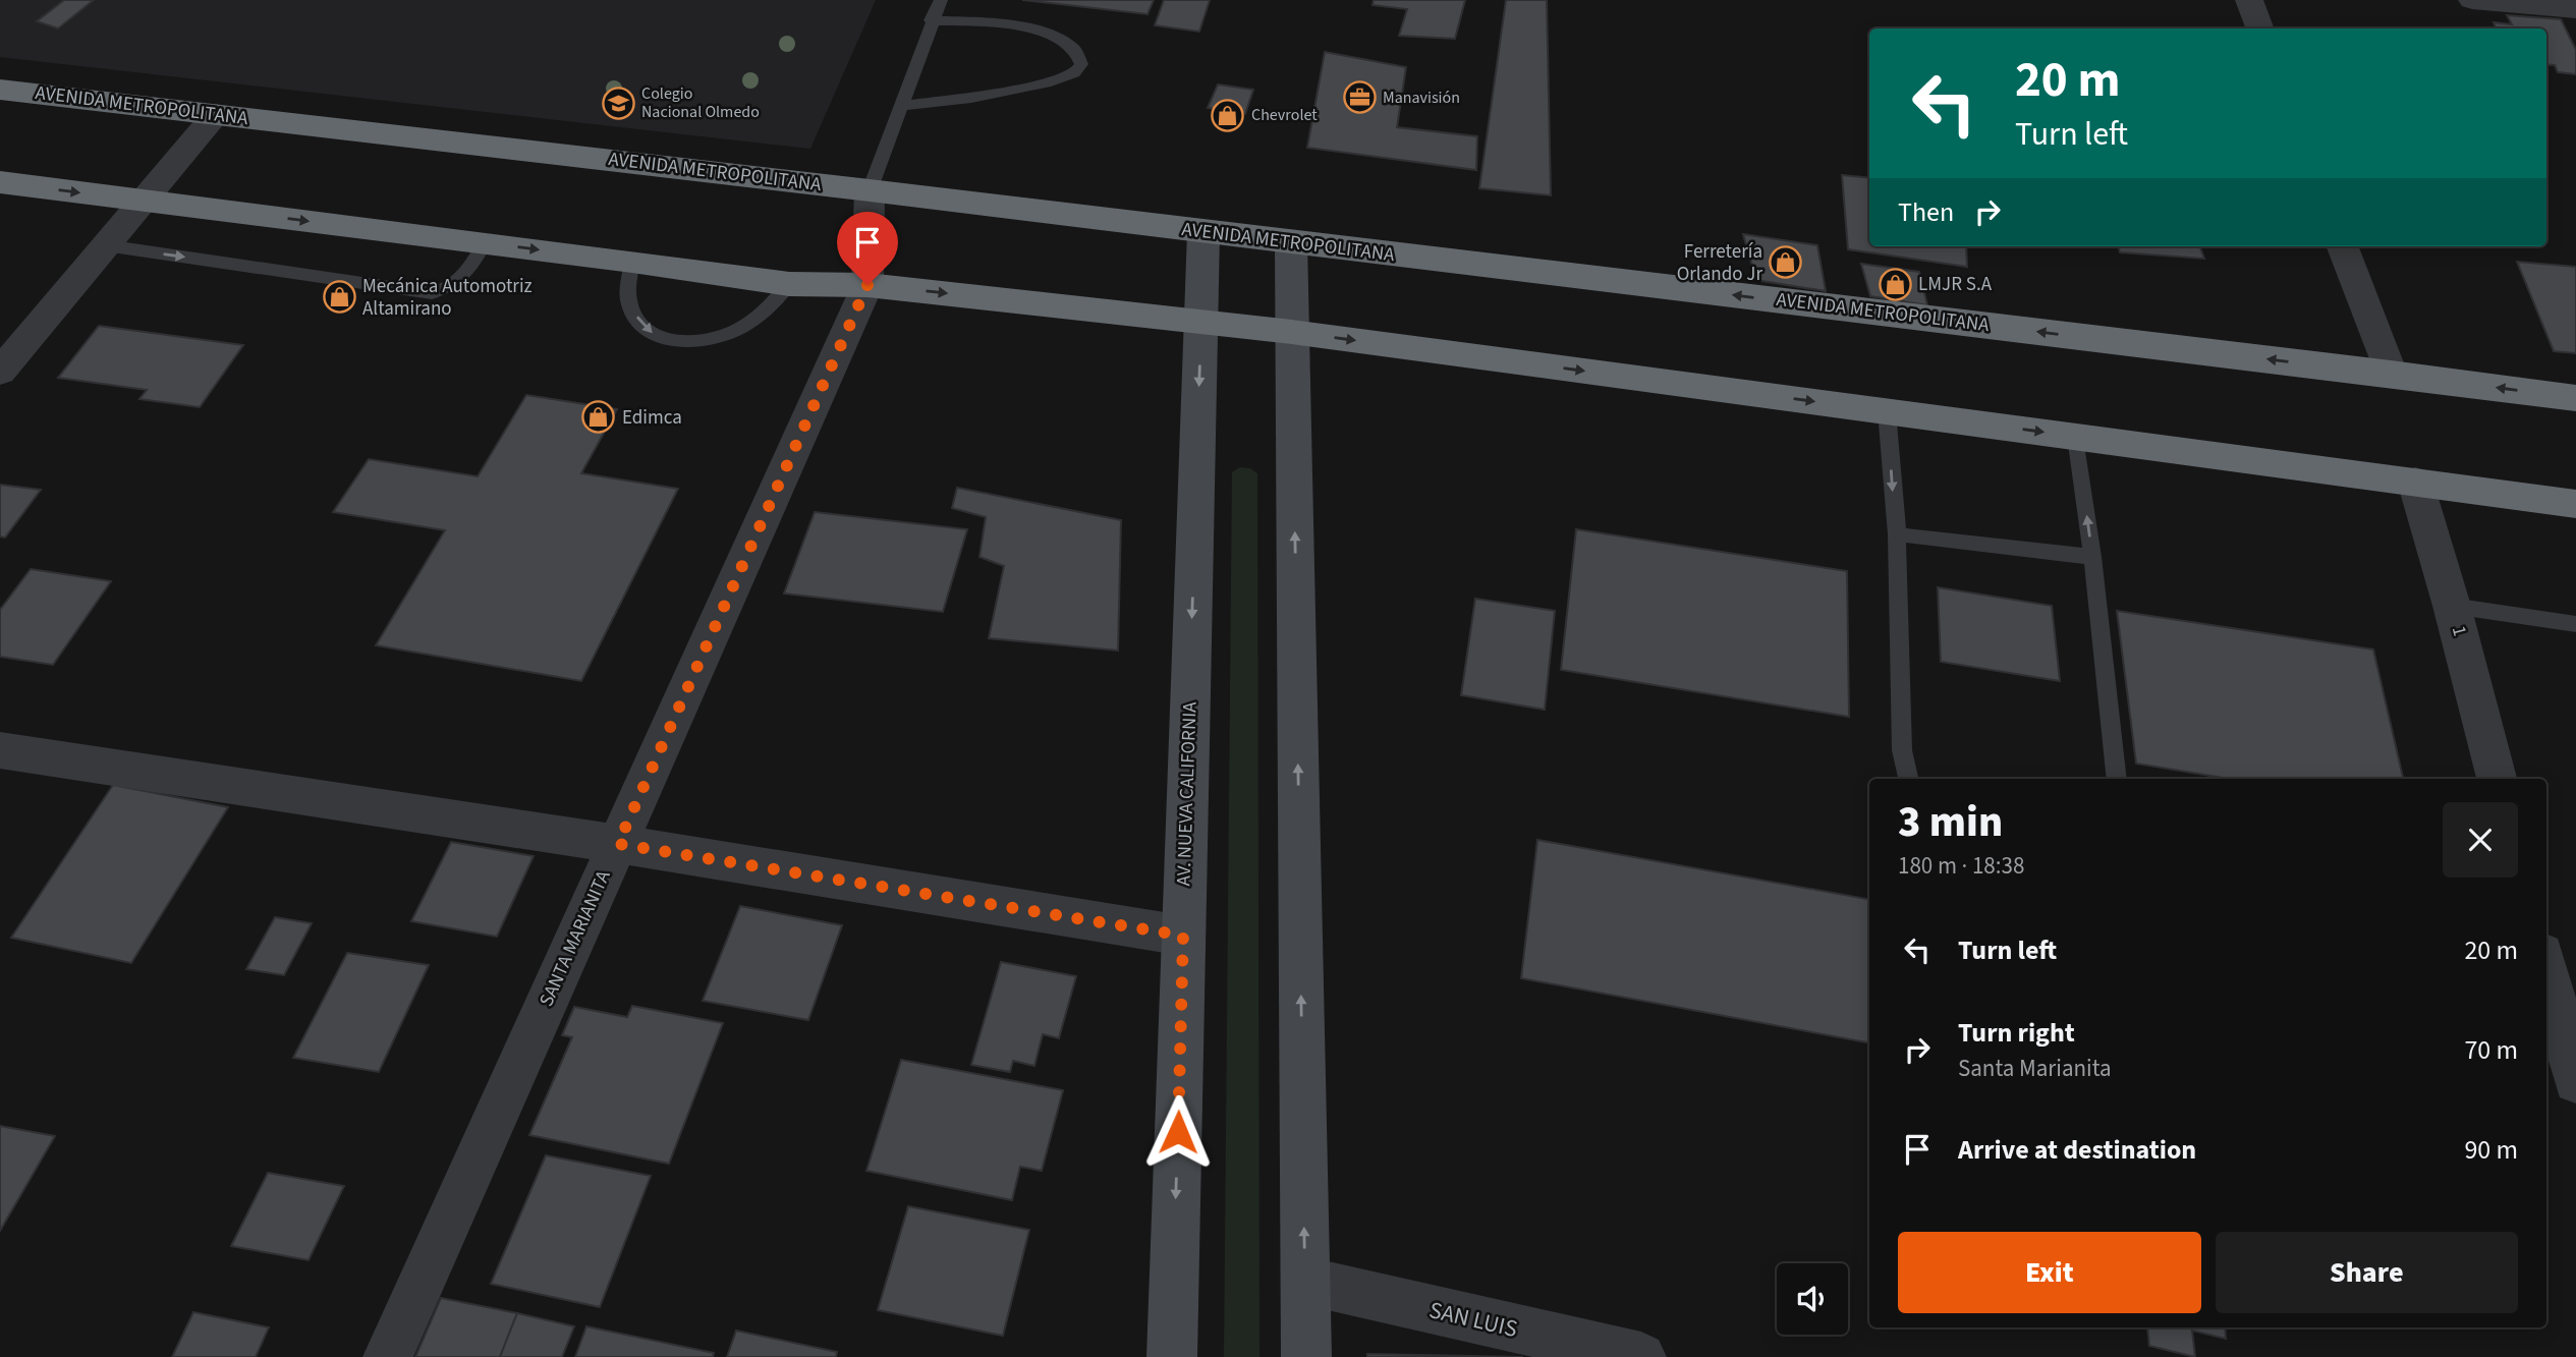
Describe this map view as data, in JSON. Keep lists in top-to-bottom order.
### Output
{
  "streets": {
    "highway": ["AVENIDA METROPOLITANA"],
    "street": [
      "1",
      "AV. NUEVA CALIFORNIA",
      "SANTA MARIANITA",
      "SAN LUIS"
    ]
  },
  "crossings": [
    ["AVENIDA METROPOLITANA", "AV. NUEVA CALIFORNIA"]
  ],
  "places": {
    "office": ["Manavisión"],
    "school or university": ["Colegio Nacional Olmedo"],
    "shop": [
      "Chevrolet",
      "Ferretería Orlando Jr",
      "LMJR S.A",
      "Mecánica Automotriz Altamirano",
      "Edimca"
    ]
  },
  "page": {
    "turn": ["20 m", "Turn left"],
    "then": "Then",
    "heading": ["3 min", "180 m · 18:38"],
    "list": [
      {
        "name": "Turn left",
        "value": "20 m"
      },
      {
        "name": "Turn right",
        "note": "Santa Marianita",
        "value": "70 m"
      },
      {
        "name": "Arrive at destination",
        "value": "90 m"
      }
    ],
    "buttons": ["Exit", "Share"]
  }
}
